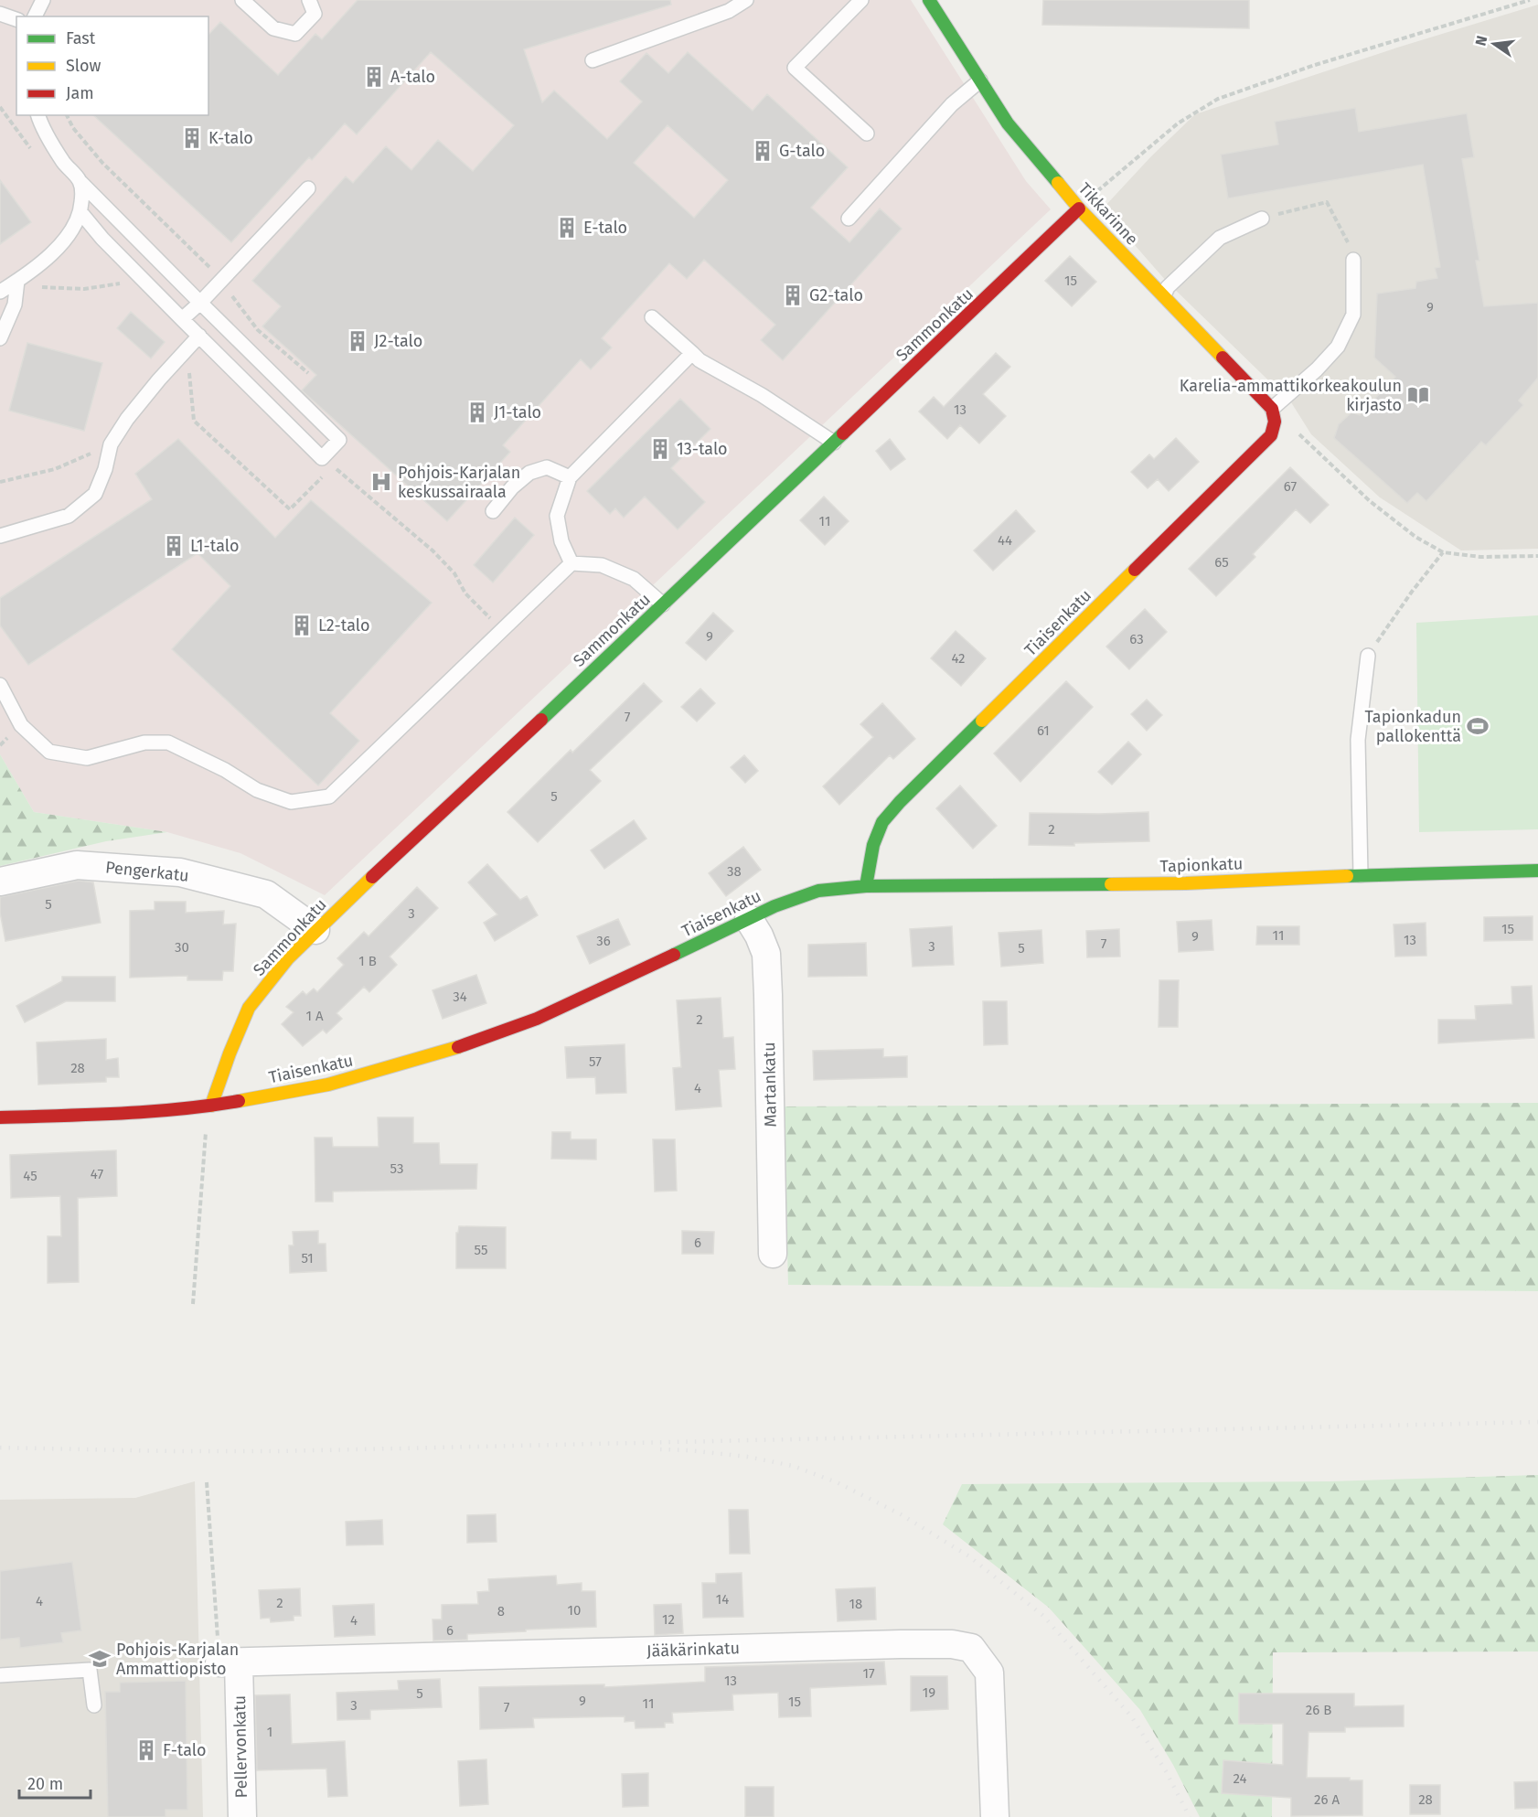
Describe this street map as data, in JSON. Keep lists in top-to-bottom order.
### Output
{
  "streets": {
    "street": [
      "Tikkarinne",
      "Sammonkatu",
      "Tiaisenkatu",
      "Tapionkatu",
      "Pengerkatu",
      "Martankatu",
      "Jääkärinkatu",
      "Pellervonkatu"
    ]
  },
  "crossings": [
    ["Tikkarinne", "Sammonkatu"],
    ["Tikkarinne", "Tiaisenkatu"],
    ["Sammonkatu", "Tiaisenkatu"],
    ["Sammonkatu", "Pengerkatu"],
    ["Tiaisenkatu", "Tapionkatu"],
    ["Tiaisenkatu", "Martankatu"],
    ["Jääkärinkatu", "Pellervonkatu"]
  ],
  "places": {
    "building": [
      "A-talo",
      "K-talo",
      "G-talo",
      "E-talo",
      "G2-talo",
      "J2-talo",
      "J1-talo",
      "13-talo",
      "L1-talo",
      "L2-talo",
      "F-talo"
    ],
    "library": ["Karelia-ammattikorkeakoulun kirjasto"],
    "hospital": ["Pohjois-Karjalan keskussairaala"],
    "sports": ["Tapionkadun pallokenttä"],
    "school or university": ["Pohjois-Karjalan Ammattiopisto"]
  },
  "house_numbers": [
    "15",
    "9",
    "13",
    "67",
    "11",
    "44",
    "65",
    "9",
    "63",
    "42",
    "7",
    "61",
    "5",
    "2",
    "38",
    "5",
    "3",
    "15",
    "11",
    "9",
    "13",
    "36",
    "7",
    "3",
    "30",
    "5",
    "1 B",
    "34",
    "1 A",
    "2",
    "57",
    "28",
    "4",
    "53",
    "47",
    "45",
    "6",
    "55",
    "51",
    "14",
    "4",
    "2",
    "18",
    "10",
    "8",
    "12",
    "4",
    "6",
    "17",
    "13",
    "19",
    "5",
    "9",
    "15",
    "11",
    "3",
    "7",
    "26 B",
    "1",
    "24",
    "26 A",
    "28"
  ],
  "legend": ["Fast", "Slow", "Jam"],
  "scale_bar": "20 m",
  "north": "left"
}
